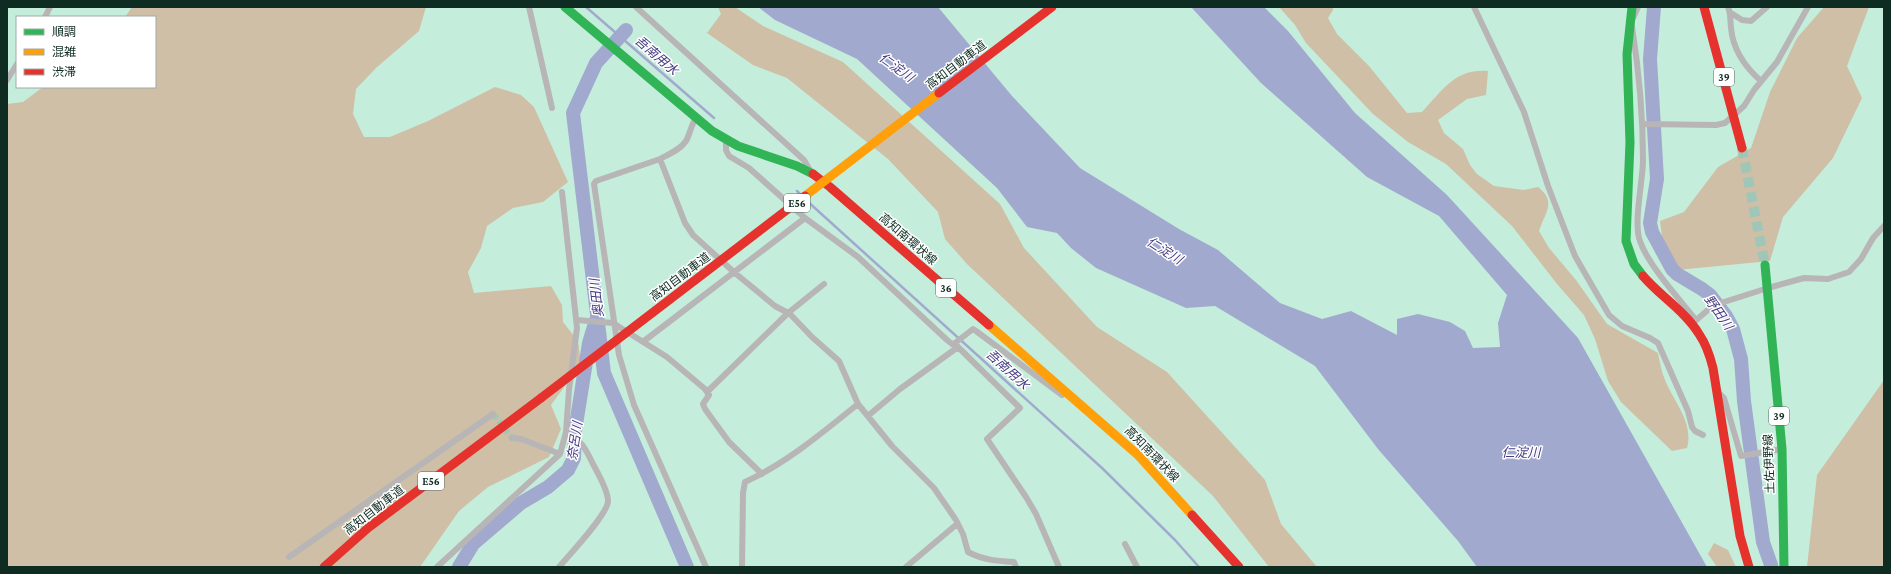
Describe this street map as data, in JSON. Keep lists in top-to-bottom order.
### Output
{
  "streets": {
    "main road": [
      "高知自動車道",
      "39",
      "E56",
      "高知南環状線",
      "36",
      "土佐伊野線"
    ]
  },
  "water": [
    "吾南用水",
    "仁淀川",
    "奥田川",
    "野田川",
    "奈呂川"
  ],
  "legend": ["順調", "混雑", "渋滞"]
}
